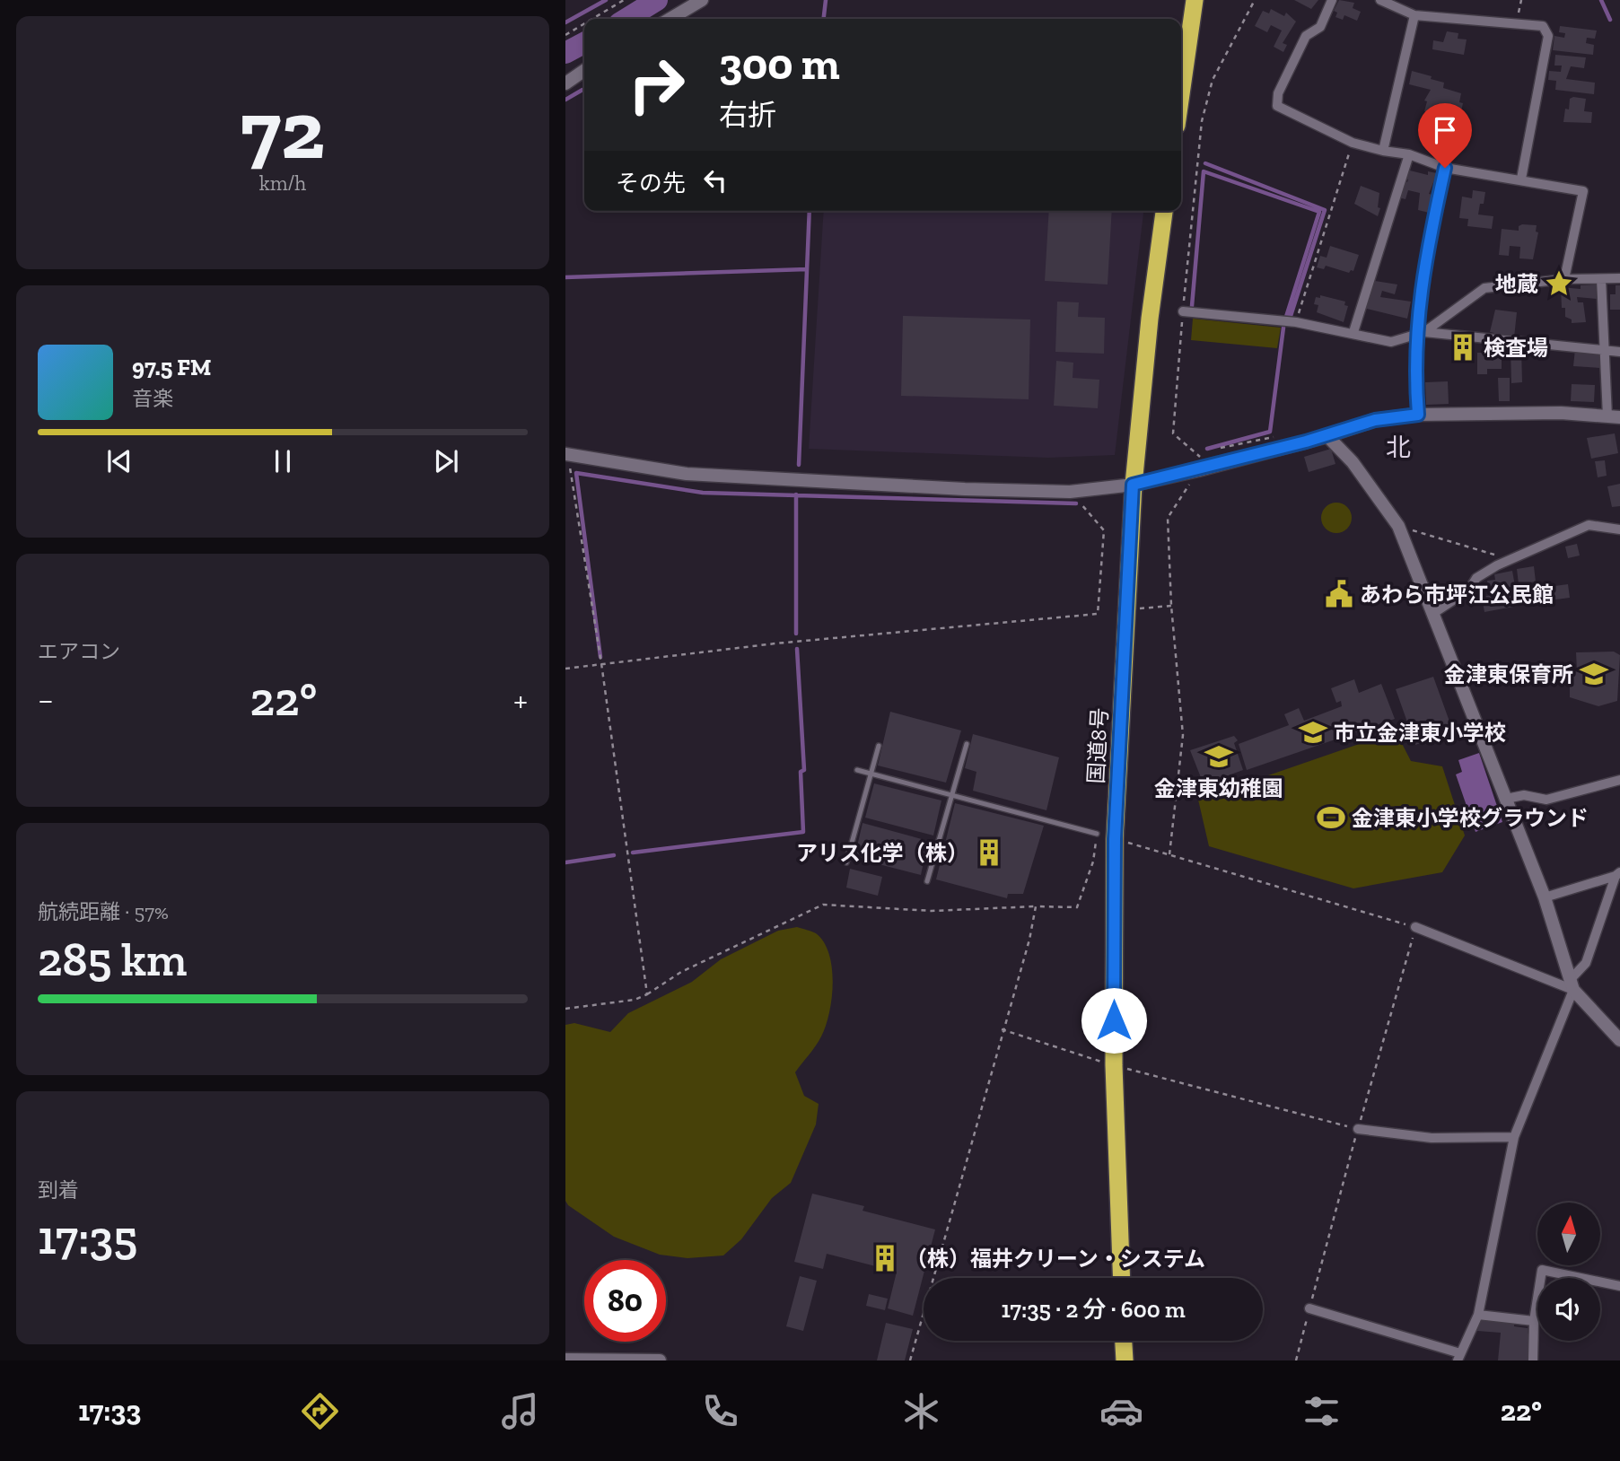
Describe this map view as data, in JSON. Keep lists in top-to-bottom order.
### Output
{
  "streets": {
    "highway": ["国道8号"]
  },
  "districts": ["北"],
  "places": {
    "place": ["地蔵"],
    "building": ["検査場", "アリス化学（株）", "（株）福井クリーン・システム"],
    "public building": ["あわら市坪江公民館"],
    "school or university": ["金津東保育所", "市立金津東小学校", "金津東幼稚園"],
    "sports": ["金津東小学校グラウンド"]
  },
  "north": "top",
  "page": {
    "tile": [
      ["72", "km/h"],
      "エアコン",
      ["航続距離 · 57%", "285 km"],
      ["到着", "17:35"]
    ],
    "turn": ["300 m", "右折"],
    "then": "その先",
    "song": ["97.5 FM", "音楽"],
    "heat": ["−", "22°", "+"],
    "limit": "80",
    "trip": "17:35 · 2 分 · 600 m",
    "tabs": ["17:33", "22°"]
  }
}
